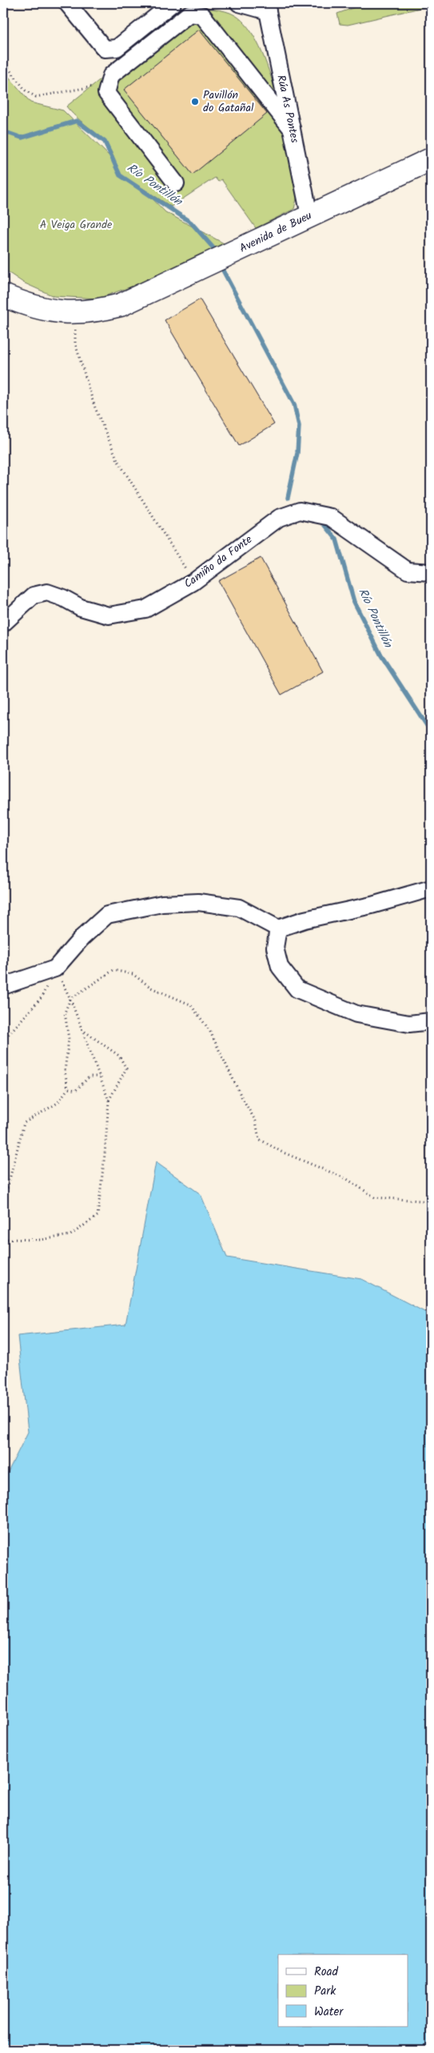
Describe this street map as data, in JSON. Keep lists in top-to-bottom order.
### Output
{
  "streets": {
    "main road": ["Avenida de Bueu"],
    "street": ["Rúa As Pontes", "Camiño da Fonte"]
  },
  "crossings": [
    ["Rúa As Pontes", "Avenida de Bueu"]
  ],
  "water": ["Río Pontillón"],
  "parks": ["A Veiga Grande"],
  "places": ["Pavillón do Gatañal"],
  "legend": ["Road", "Park", "Water"]
}
